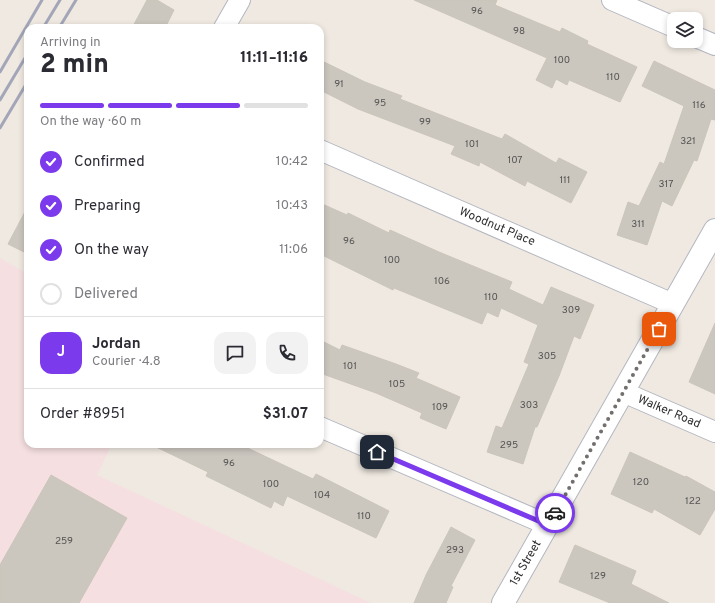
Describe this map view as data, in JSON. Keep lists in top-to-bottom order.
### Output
{
  "streets": {
    "street": ["Woodnut Place", "Walker Road", "1st Street"]
  },
  "crossings": [
    ["Woodnut Place", "1st Street"],
    ["Walker Road", "1st Street"]
  ],
  "house_numbers": [
    "96",
    "98",
    "100",
    "110",
    "91",
    "95",
    "116",
    "99",
    "321",
    "101",
    "107",
    "111",
    "317",
    "311",
    "96",
    "100",
    "106",
    "110",
    "309",
    "305",
    "101",
    "105",
    "303",
    "109",
    "295",
    "96",
    "120",
    "100",
    "104",
    "122",
    "110",
    "259",
    "293",
    "129"
  ],
  "page": {
    "heading": ["2 min", "Arriving in", "11:11–11:16"],
    "panel": [
      "Jordan",
      "Courier · 4.8",
      "Order #8951",
      "$31.07"
    ],
    "bar": "On the way · 60 m",
    "list": [
      ["Confirmed", "10:42"],
      ["Preparing", "10:43"],
      ["On the way", "11:06"],
      "Delivered"
    ],
    "round": "J"
  }
}
